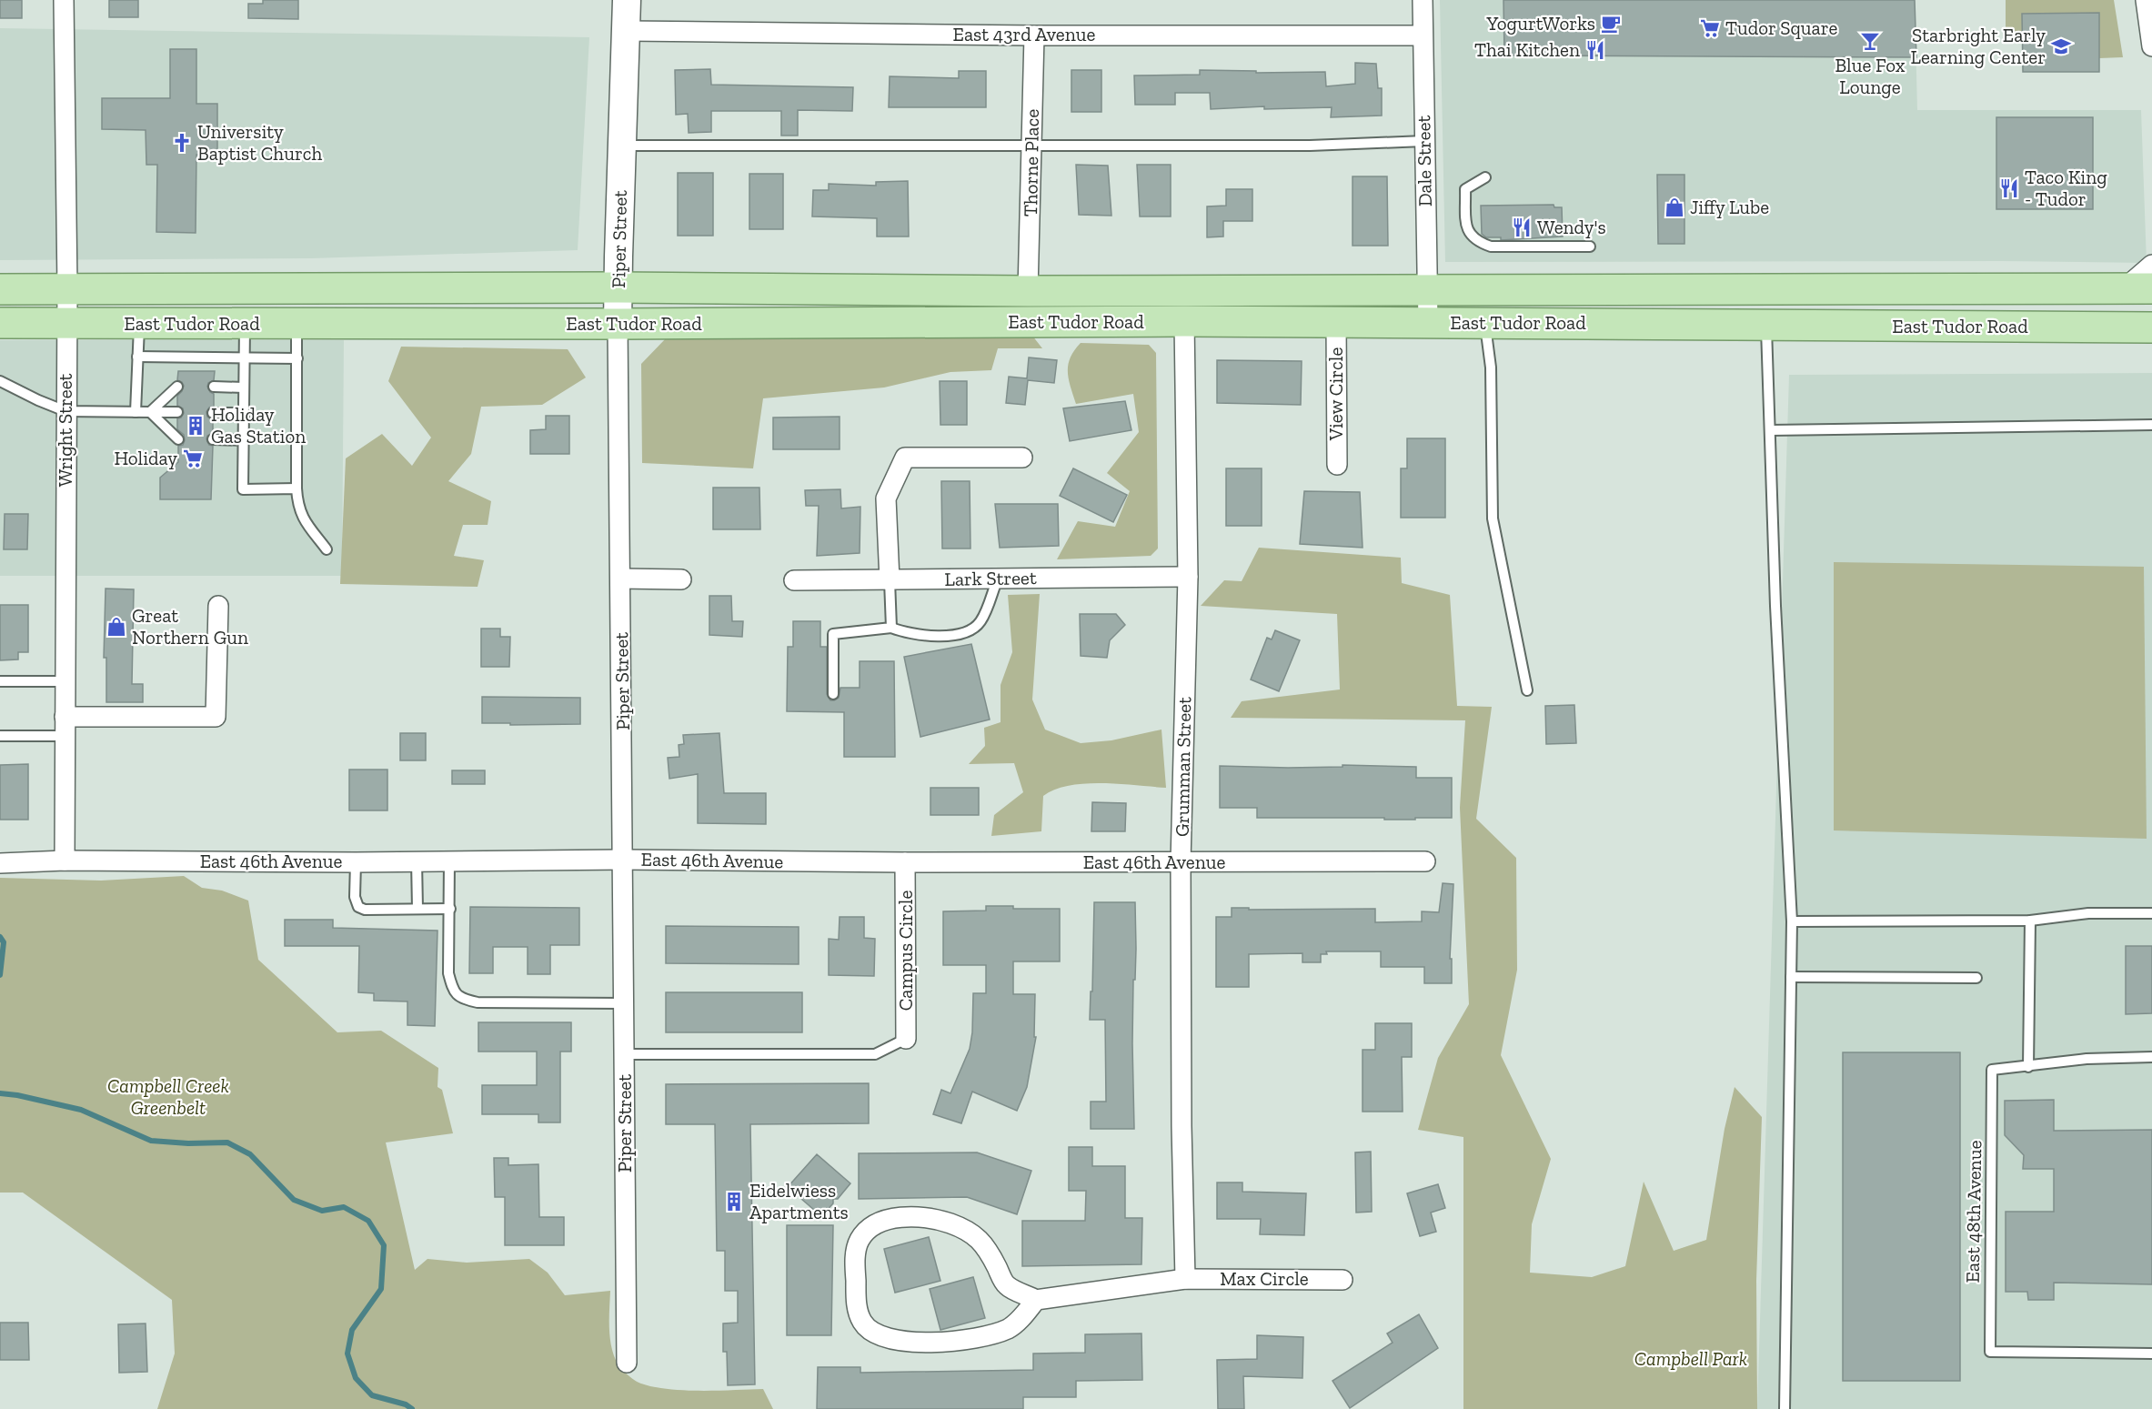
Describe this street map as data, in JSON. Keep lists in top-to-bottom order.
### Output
{
  "streets": {
    "main road": ["East Tudor Road"],
    "street": [
      "East 43rd Avenue",
      "Dale Street",
      "Thorne Place",
      "Piper Street",
      "View Circle",
      "Wright Street",
      "Lark Street",
      "Grumman Street",
      "East 46th Avenue",
      "Campus Circle",
      "Max Circle"
    ],
    "lane": ["East 48th Avenue"]
  },
  "crossings": [
    ["East 43rd Avenue", "Dale Street"],
    ["East 43rd Avenue", "Thorne Place"],
    ["East 43rd Avenue", "Piper Street"],
    ["Dale Street", "East Tudor Road"],
    ["Thorne Place", "East Tudor Road"],
    ["Piper Street", "East Tudor Road"],
    ["Piper Street", "East 46th Avenue"],
    ["East Tudor Road", "View Circle"],
    ["East Tudor Road", "Wright Street"],
    ["East Tudor Road", "Grumman Street"],
    ["Wright Street", "East 46th Avenue"],
    ["Lark Street", "Grumman Street"],
    ["Grumman Street", "East 46th Avenue"],
    ["Grumman Street", "Max Circle"],
    ["East 46th Avenue", "Campus Circle"]
  ],
  "parks": ["Campbell Creek Greenbelt", "Campbell Park"],
  "places": {
    "cafe": ["YogurtWorks"],
    "supermarket": ["Tudor Square", "Holiday"],
    "bar": ["Blue Fox Lounge"],
    "school or university": ["Starbright Early Learning Center"],
    "restaurant": ["Thai Kitchen", "Taco King - Tudor", "Wendy's"],
    "church": ["University Baptist Church"],
    "shop": ["Jiffy Lube", "Great Northern Gun"],
    "building": ["Holiday Gas Station", "Eidelwiess Apartments"]
  }
}
